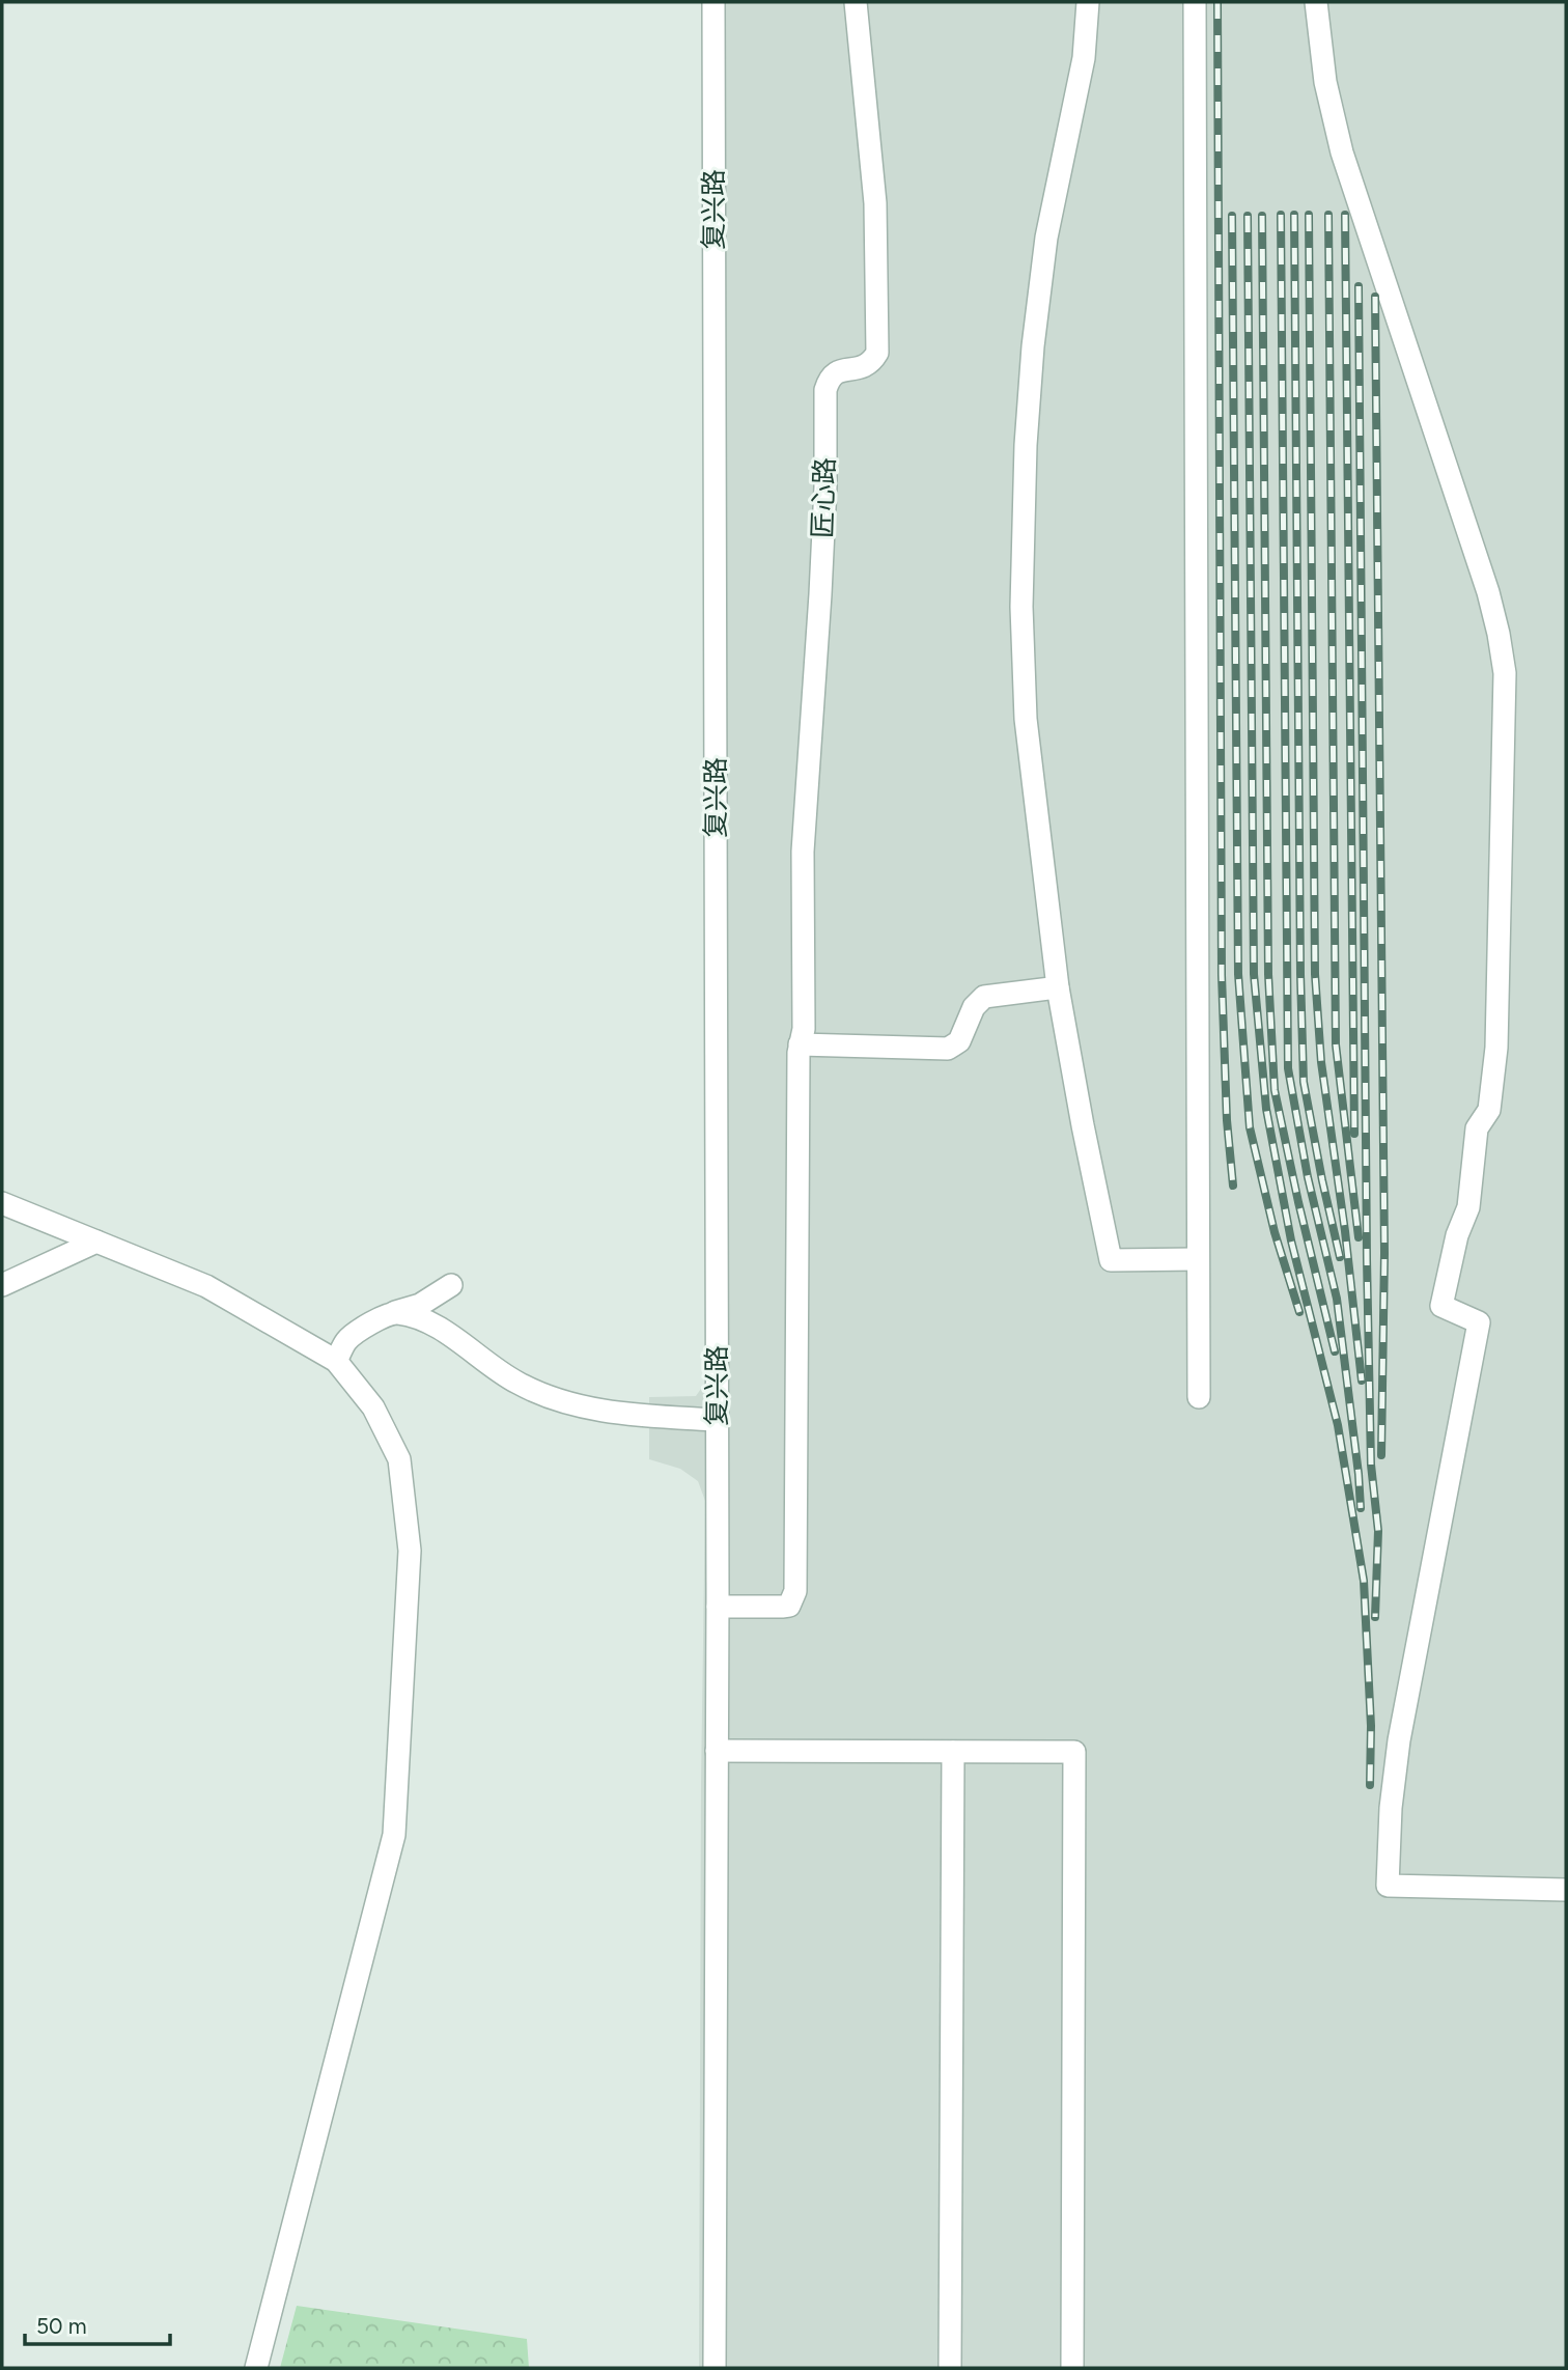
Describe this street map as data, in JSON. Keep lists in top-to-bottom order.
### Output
{
  "streets": {
    "street": ["复兴路", "匠心路"]
  },
  "scale_bar": "50 m"
}
